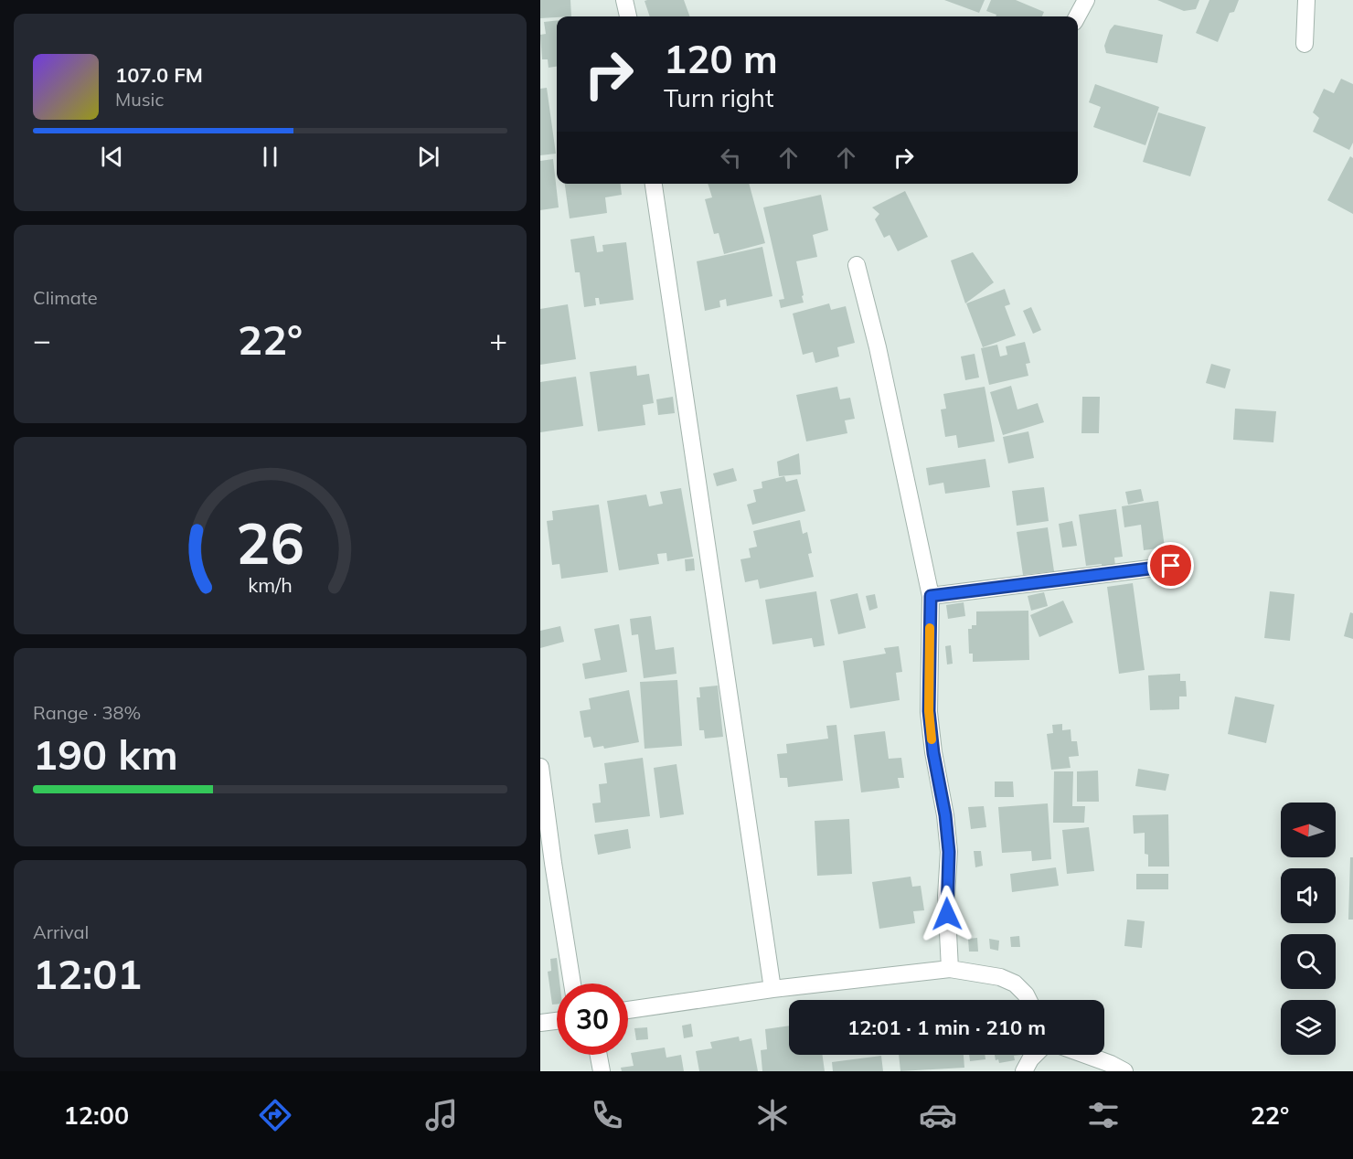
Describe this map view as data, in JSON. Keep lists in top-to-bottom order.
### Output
{
  "north": "left",
  "page": {
    "turn": ["120 m", "Turn right"],
    "song": ["107.0 FM", "Music"],
    "tile": [
      "Climate",
      ["Range · 38%", "190 km"],
      ["Arrival", "12:01"]
    ],
    "heat": ["−", "22°", "+"],
    "limit": "30",
    "trip": "12:01 · 1 min · 210 m",
    "tabs": ["12:00", "22°"],
    "gauge": ["26", "km/h"]
  }
}
